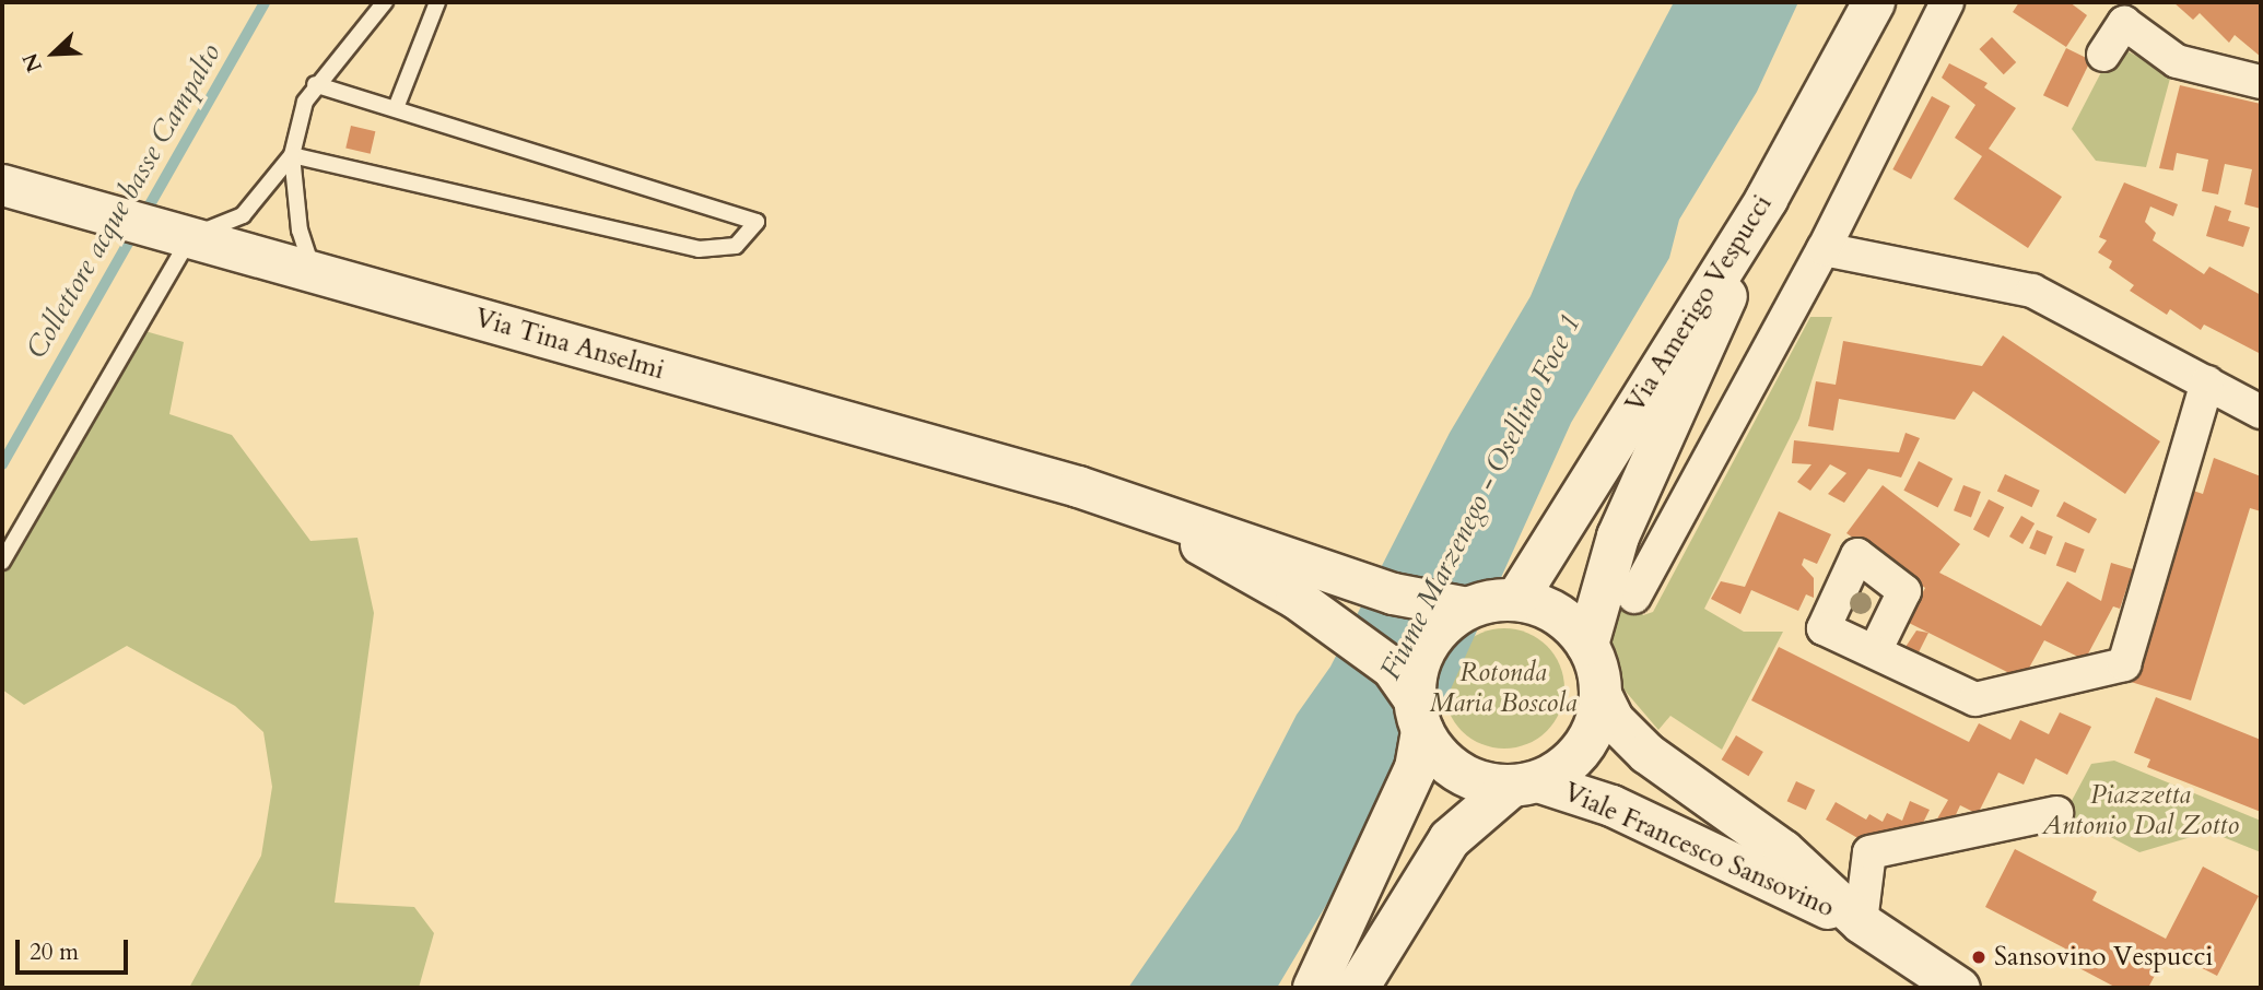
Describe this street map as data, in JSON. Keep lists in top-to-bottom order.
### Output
{
  "streets": {
    "main road": ["Via Amerigo Vespucci"],
    "street": ["Via Tina Anselmi", "Viale Francesco Sansovino"]
  },
  "crossings": [
    ["Via Amerigo Vespucci", "Viale Francesco Sansovino"]
  ],
  "water": ["Collettore acque basse Campalto", "Fiume Marzenego - Osellino Foce 1"],
  "parks": ["Rotonda Maria Boscola", "Piazzetta Antonio Dal Zotto"],
  "places": ["Sansovino Vespucci"],
  "scale_bar": "20 m",
  "north": "bottom left"
}
